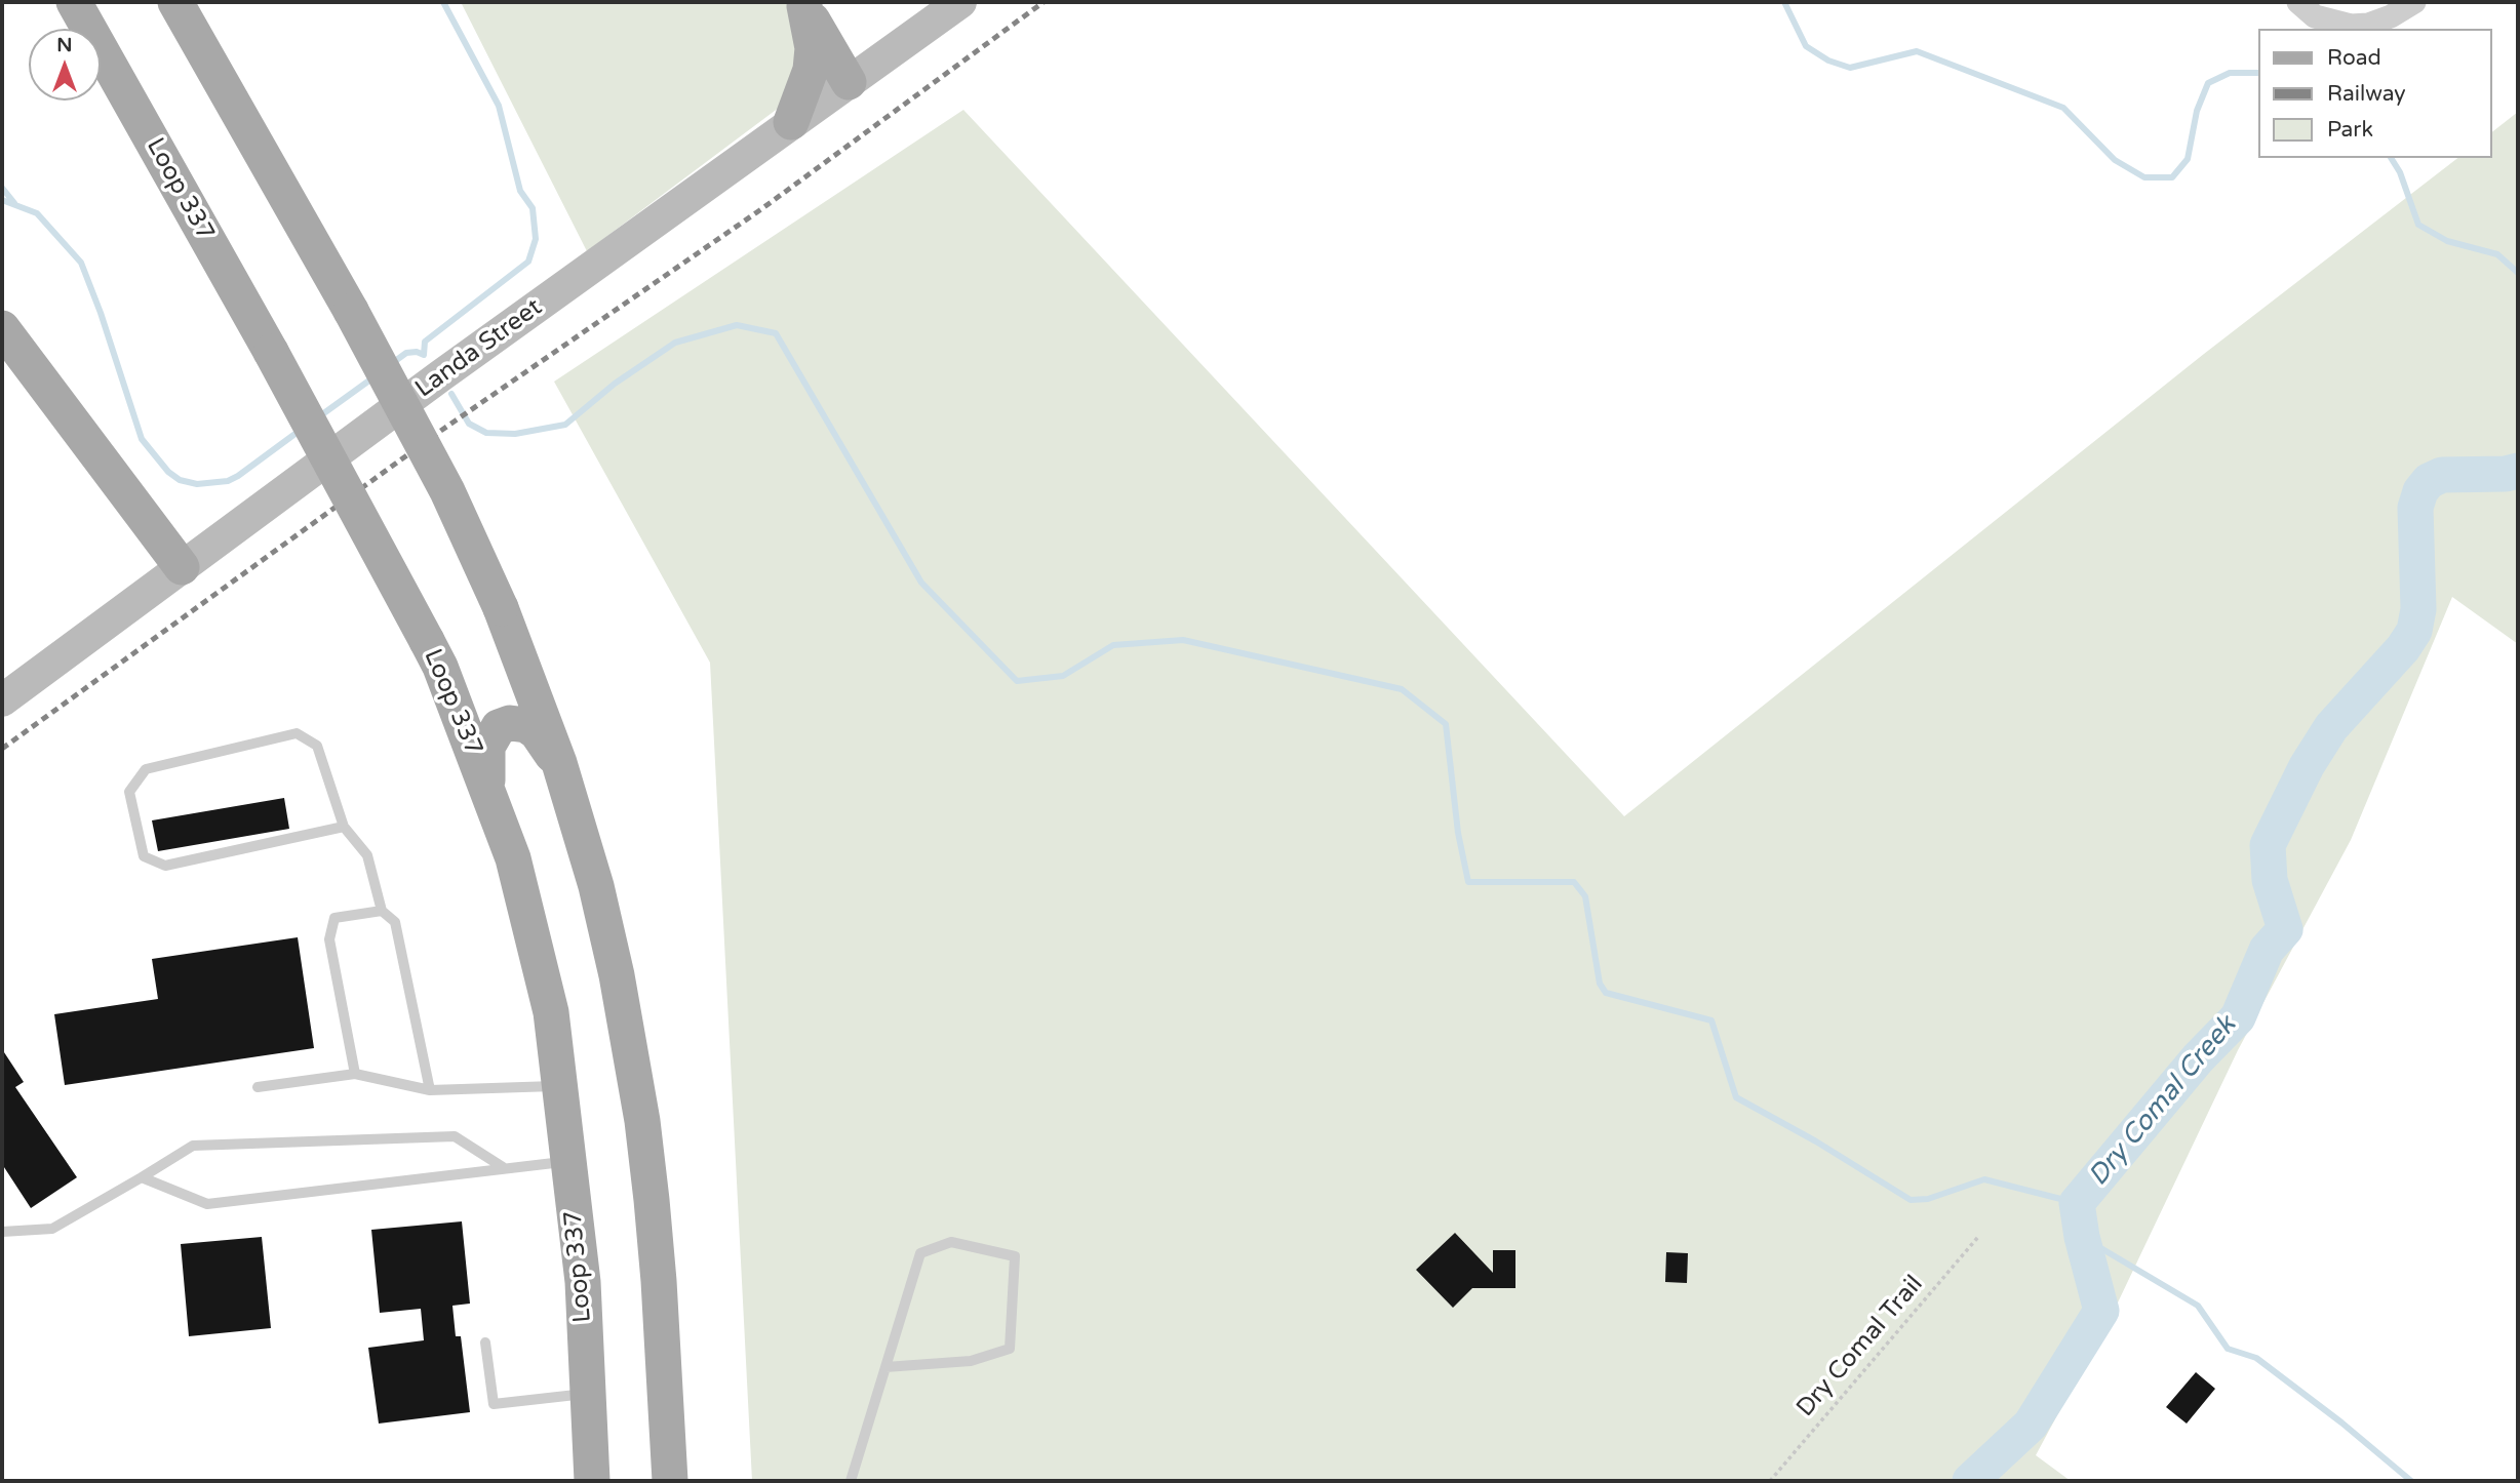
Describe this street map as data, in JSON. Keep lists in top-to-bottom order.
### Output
{
  "streets": {
    "main road": ["Loop 337"],
    "street": ["Landa Street"],
    "path": ["Dry Comal Trail"]
  },
  "water": ["Dry Comal Creek"],
  "legend": ["Road", "Railway", "Park"],
  "north": "top"
}
